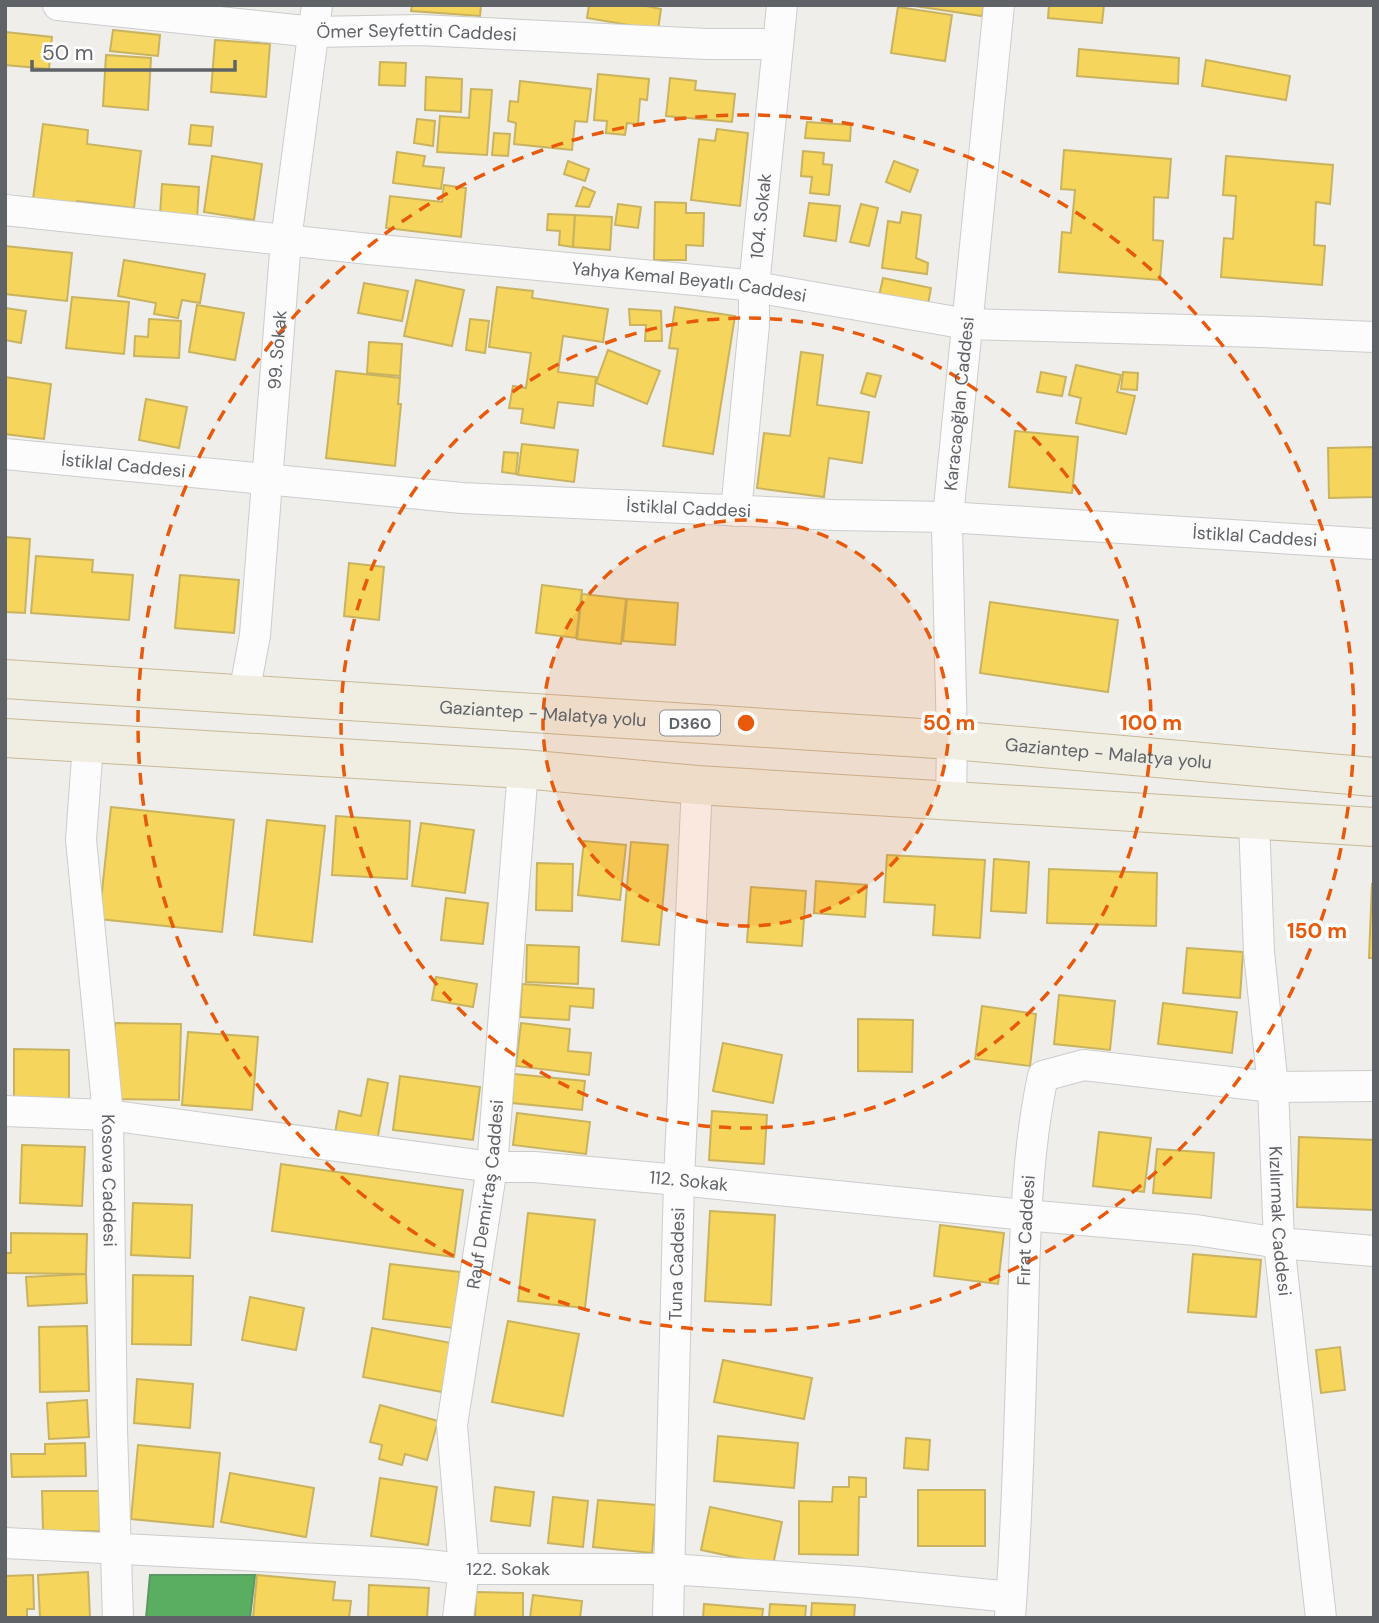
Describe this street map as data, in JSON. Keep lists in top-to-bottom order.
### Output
{
  "streets": {
    "highway": ["Gaziantep - Malatya yolu", "D360"],
    "street": [
      "Ömer Seyfettin Caddesi",
      "104. Sokak",
      "Yahya Kemal Beyatlı Caddesi",
      "99. Sokak",
      "Karacaoğlan Caddesi",
      "İstiklal Caddesi",
      "Kosova Caddesi",
      "112. Sokak",
      "Rauf Demirtaş Caddesi",
      "Kızılırmak Caddesi",
      "Fırat Caddesi",
      "Tuna Caddesi",
      "122. Sokak"
    ]
  },
  "crossings": [
    ["Ömer Seyfettin Caddesi", "104. Sokak"],
    ["Ömer Seyfettin Caddesi", "99. Sokak"],
    ["104. Sokak", "Yahya Kemal Beyatlı Caddesi"],
    ["104. Sokak", "İstiklal Caddesi"],
    ["Yahya Kemal Beyatlı Caddesi", "99. Sokak"],
    ["Yahya Kemal Beyatlı Caddesi", "Karacaoğlan Caddesi"],
    ["99. Sokak", "İstiklal Caddesi"],
    ["99. Sokak", "Gaziantep - Malatya yolu"],
    ["Karacaoğlan Caddesi", "İstiklal Caddesi"],
    ["Karacaoğlan Caddesi", "Gaziantep - Malatya yolu"],
    ["Kosova Caddesi", "112. Sokak"],
    ["Kosova Caddesi", "122. Sokak"],
    ["112. Sokak", "Rauf Demirtaş Caddesi"],
    ["112. Sokak", "Kızılırmak Caddesi"],
    ["112. Sokak", "Fırat Caddesi"],
    ["112. Sokak", "Tuna Caddesi"],
    ["Rauf Demirtaş Caddesi", "122. Sokak"],
    ["Kızılırmak Caddesi", "Fırat Caddesi"],
    ["Fırat Caddesi", "122. Sokak"],
    ["Tuna Caddesi", "122. Sokak"]
  ],
  "scale_bar": "50 m",
  "rings": ["50 m", "100 m", "150 m"]
}
